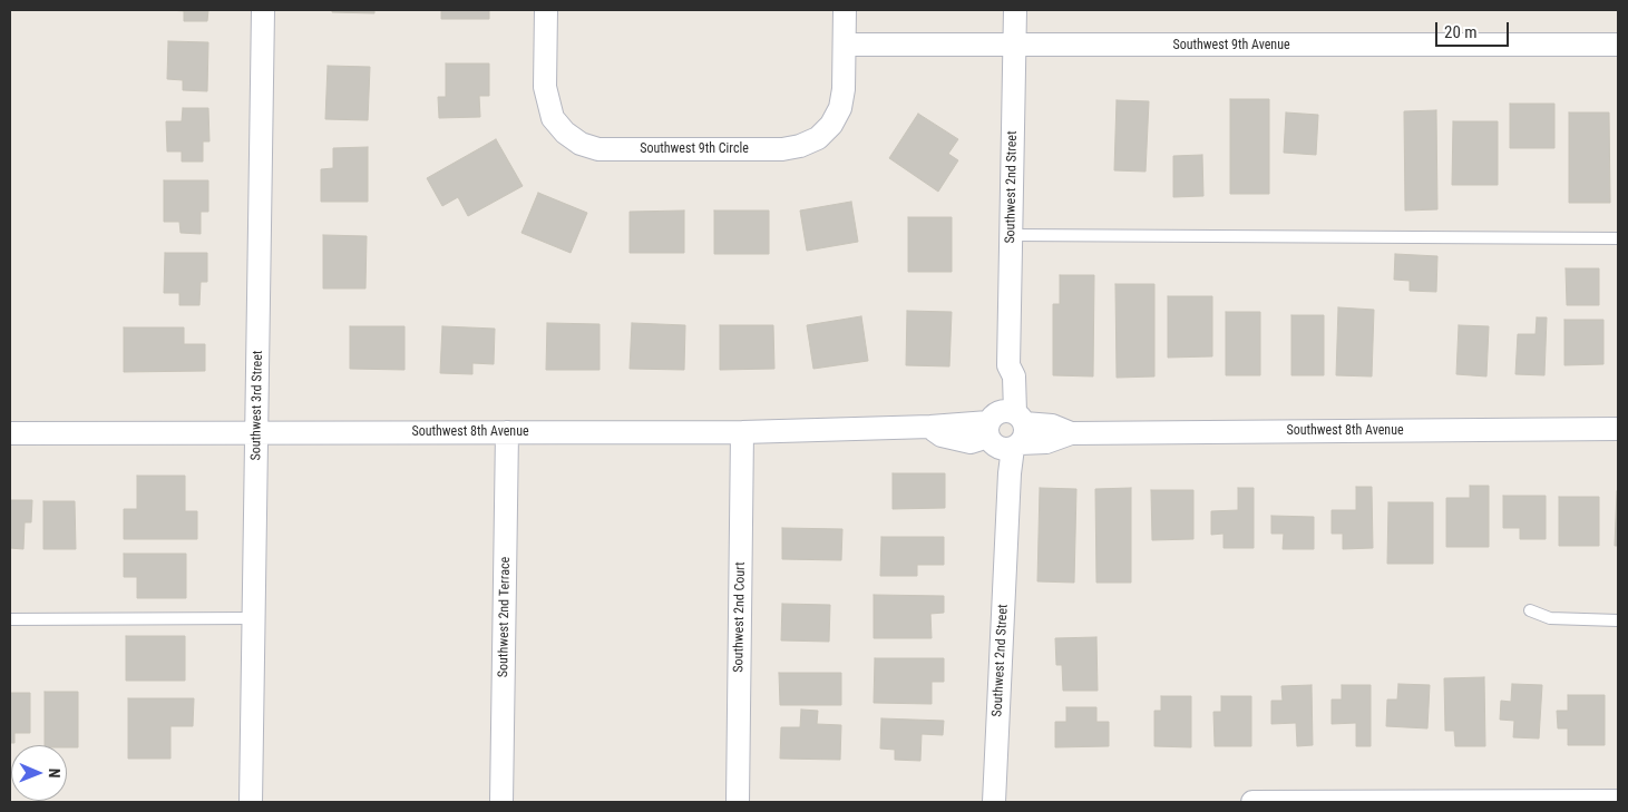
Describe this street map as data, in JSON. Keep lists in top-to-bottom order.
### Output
{
  "streets": {
    "street": [
      "Southwest 9th Avenue",
      "Southwest 9th Circle",
      "Southwest 2nd Street",
      "Southwest 3rd Street",
      "Southwest 8th Avenue",
      "Southwest 2nd Terrace",
      "Southwest 2nd Court"
    ]
  },
  "crossings": [
    ["Southwest 9th Avenue", "Southwest 9th Circle"],
    ["Southwest 9th Avenue", "Southwest 2nd Street"],
    ["Southwest 2nd Street", "Southwest 8th Avenue"],
    ["Southwest 3rd Street", "Southwest 8th Avenue"],
    ["Southwest 8th Avenue", "Southwest 2nd Terrace"],
    ["Southwest 8th Avenue", "Southwest 2nd Court"]
  ],
  "scale_bar": "20 m",
  "north": "right"
}
